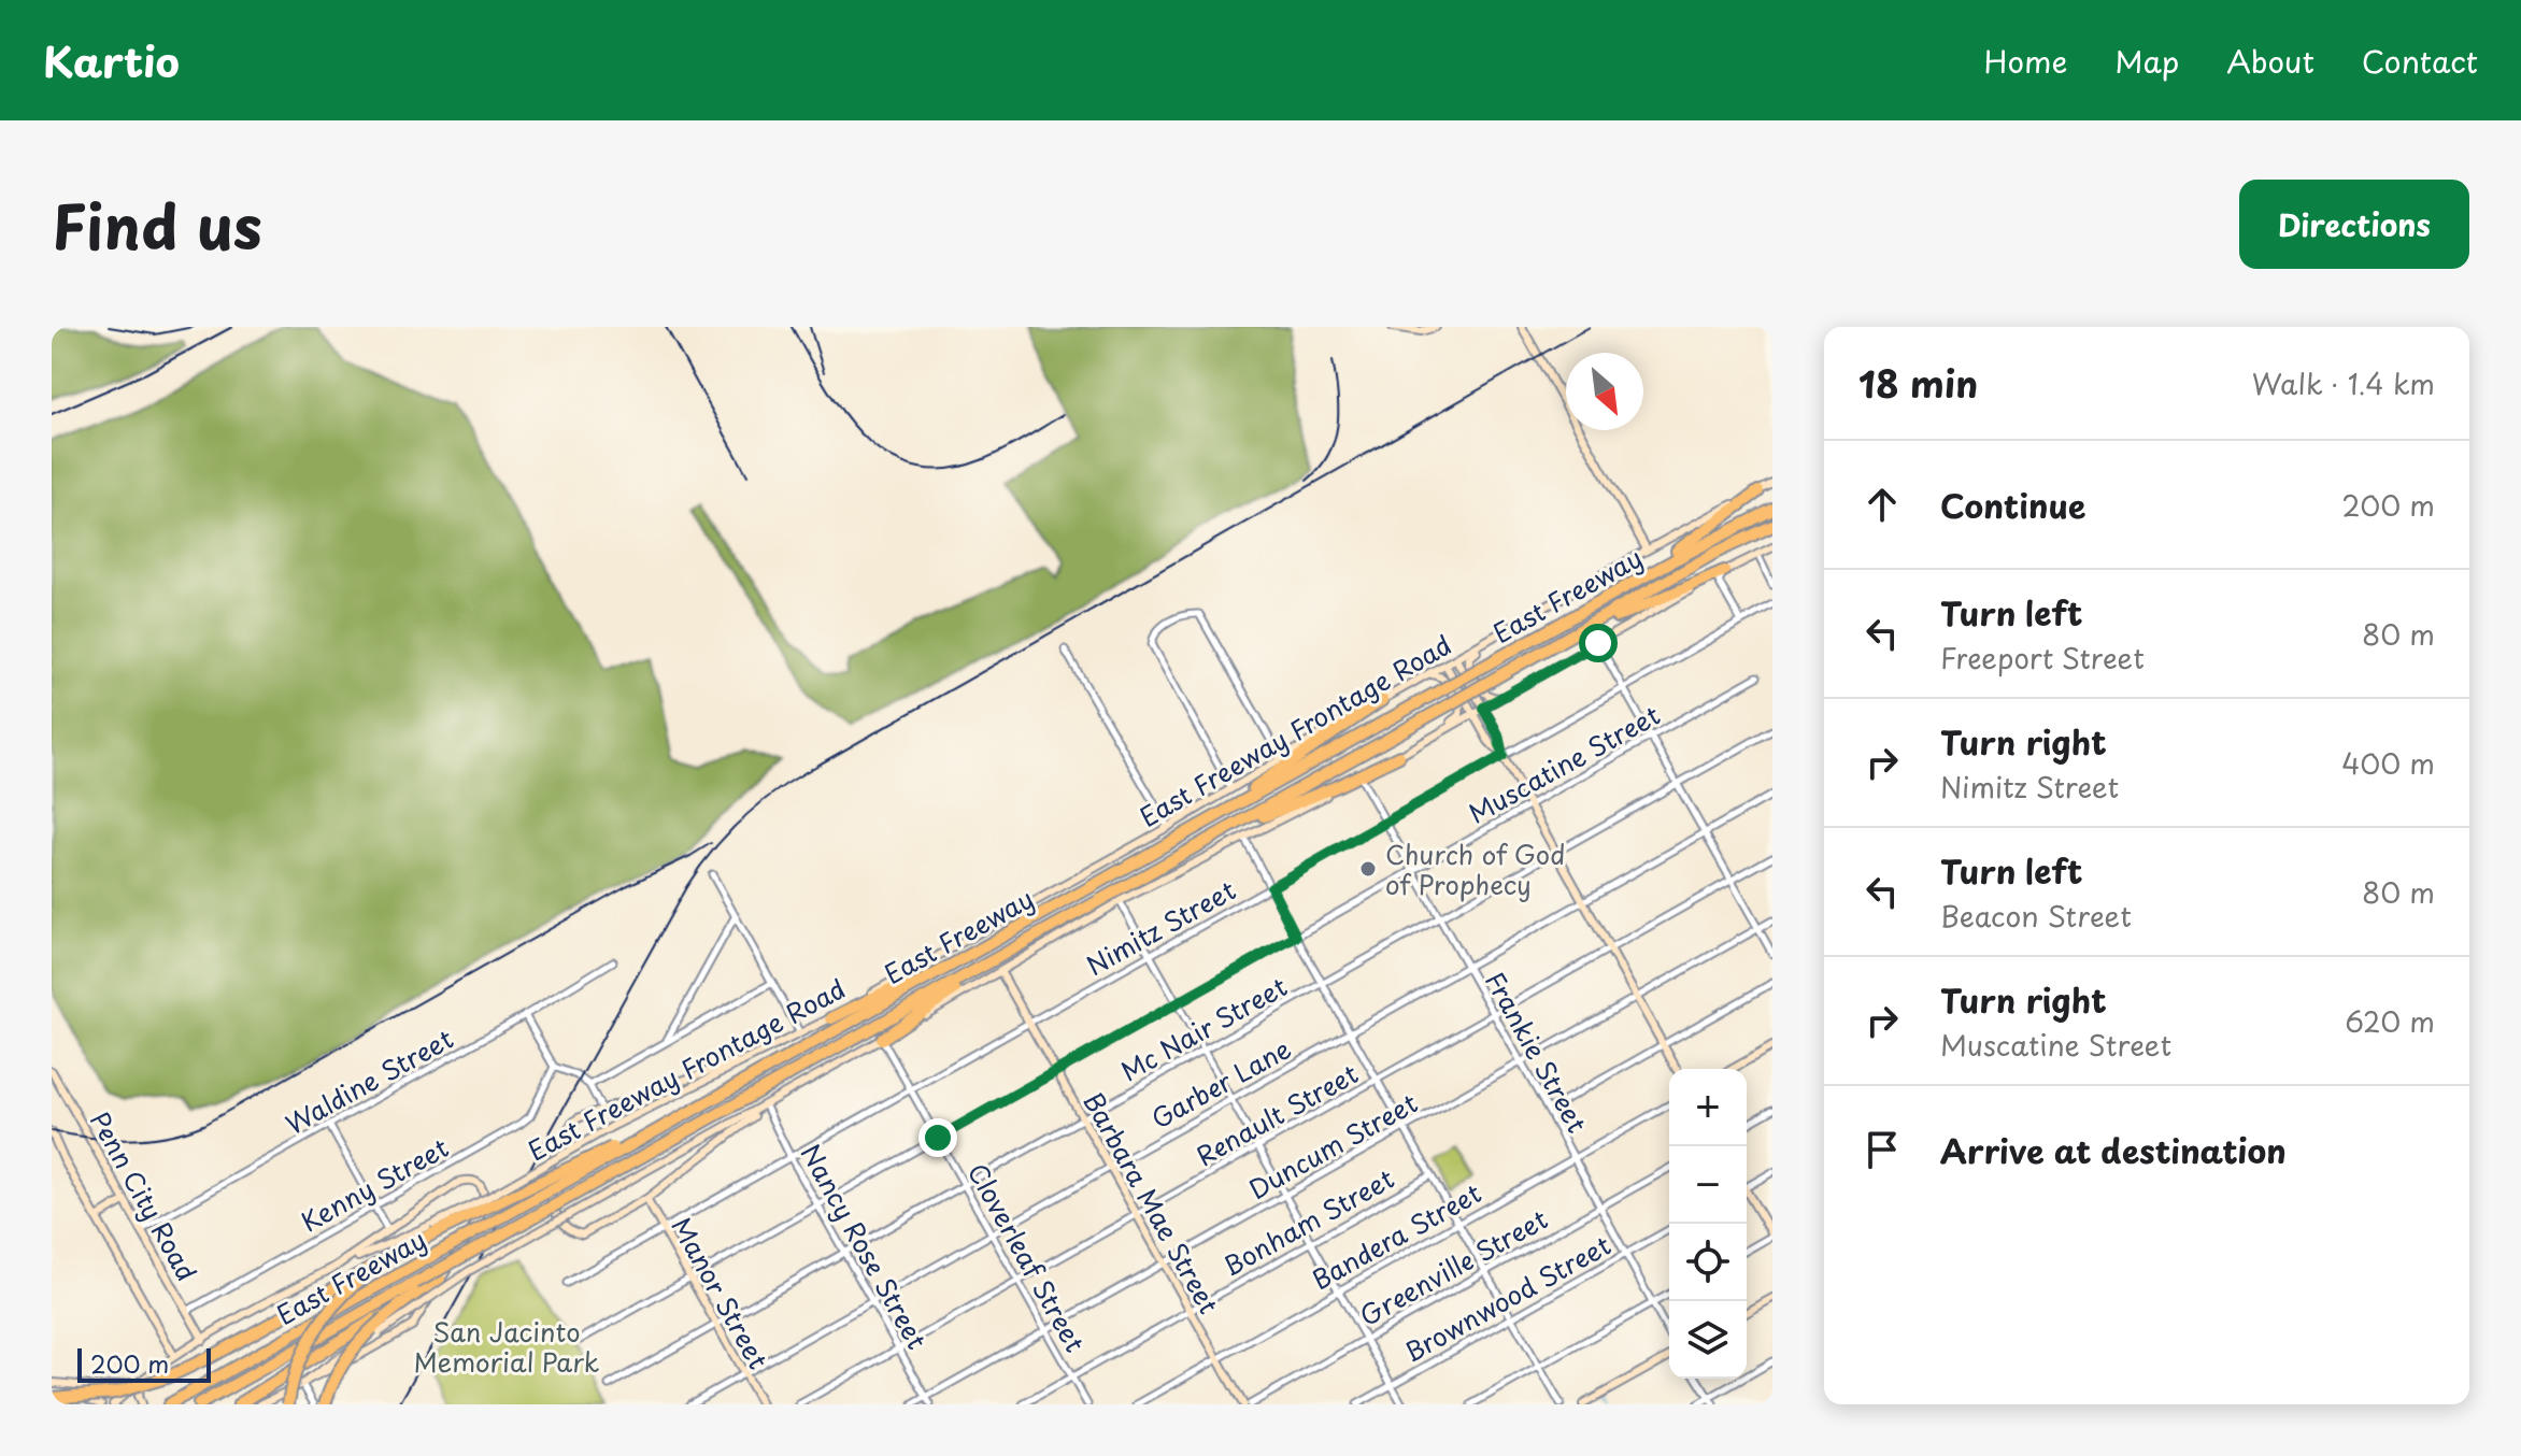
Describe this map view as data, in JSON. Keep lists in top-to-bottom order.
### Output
{
  "streets": {
    "highway": ["East Freeway"],
    "main road": [
      "East Freeway Frontage Road",
      "Penn City Road",
      "Barbara Mae Street",
      "Manor Street"
    ],
    "street": [
      "Muscatine Street",
      "Nimitz Street",
      "Mc Nair Street",
      "Frankie Street",
      "Waldine Street",
      "Garber Lane",
      "Renault Street",
      "Duncum Street",
      "Kenny Street",
      "Bonham Street",
      "Bandera Street",
      "Nancy Rose Street",
      "Cloverleaf Street",
      "Greenville Street",
      "Brownwood Street"
    ]
  },
  "crossings": [
    ["East Freeway Frontage Road", "Penn City Road"],
    ["Muscatine Street", "Frankie Street"],
    ["Muscatine Street", "Barbara Mae Street"],
    ["Muscatine Street", "Nancy Rose Street"],
    ["Muscatine Street", "Cloverleaf Street"],
    ["Muscatine Street", "Manor Street"],
    ["Nimitz Street", "Frankie Street"],
    ["Nimitz Street", "Barbara Mae Street"],
    ["Nimitz Street", "Nancy Rose Street"],
    ["Nimitz Street", "Cloverleaf Street"],
    ["Nimitz Street", "Manor Street"],
    ["Mc Nair Street", "Frankie Street"],
    ["Mc Nair Street", "Barbara Mae Street"],
    ["Mc Nair Street", "Nancy Rose Street"],
    ["Mc Nair Street", "Cloverleaf Street"],
    ["Mc Nair Street", "Manor Street"],
    ["Frankie Street", "Garber Lane"],
    ["Frankie Street", "Renault Street"],
    ["Frankie Street", "Duncum Street"],
    ["Frankie Street", "Bandera Street"],
    ["Frankie Street", "Greenville Street"],
    ["Frankie Street", "Brownwood Street"],
    ["Waldine Street", "Penn City Road"],
    ["Garber Lane", "Barbara Mae Street"],
    ["Garber Lane", "Nancy Rose Street"],
    ["Garber Lane", "Cloverleaf Street"],
    ["Garber Lane", "Manor Street"],
    ["Renault Street", "Barbara Mae Street"],
    ["Renault Street", "Nancy Rose Street"],
    ["Renault Street", "Cloverleaf Street"],
    ["Duncum Street", "Barbara Mae Street"],
    ["Duncum Street", "Nancy Rose Street"],
    ["Duncum Street", "Cloverleaf Street"],
    ["Kenny Street", "Penn City Road"],
    ["Barbara Mae Street", "Bonham Street"],
    ["Barbara Mae Street", "Bandera Street"],
    ["Barbara Mae Street", "Greenville Street"],
    ["Bonham Street", "Cloverleaf Street"]
  ],
  "parks": ["San Jacinto Memorial Park"],
  "places": ["Church of God of Prophecy"],
  "scale_bar": "200 m",
  "north": "bottom right",
  "page": {
    "header": "Kartio",
    "nav": [
      "Home",
      "Map",
      "About",
      "Contact"
    ],
    "title": "Find us",
    "buttons": "Directions",
    "heading": ["18 min", "Walk · 1.4 km"],
    "list": [
      ["Continue", "200 m"],
      ["Turn left", "Freeport Street", "80 m"],
      ["Turn right", "Nimitz Street", "400 m"],
      ["Turn left", "Beacon Street", "80 m"],
      ["Turn right", "Muscatine Street", "620 m"],
      "Arrive at destination"
    ],
    "map_buttons": ["+", "−"],
    "scale": "200 m"
  }
}
